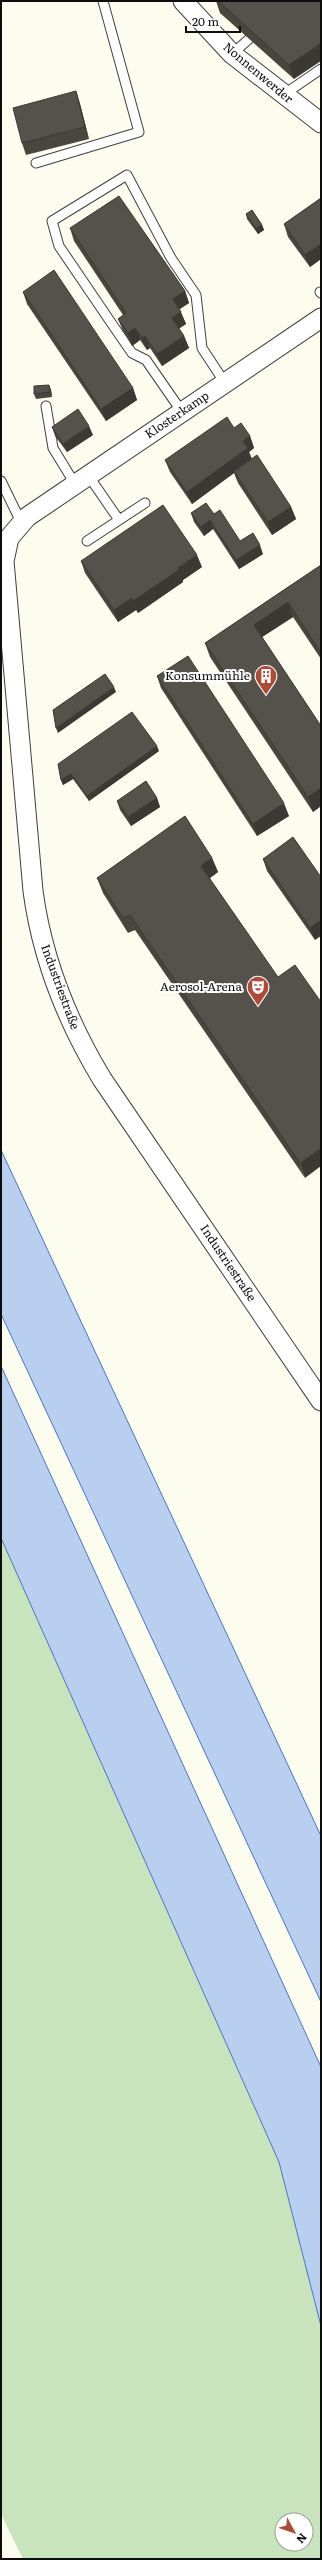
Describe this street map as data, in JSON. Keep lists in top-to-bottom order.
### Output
{
  "streets": {
    "street": ["Nonnenwerder", "Klosterkamp", "Industriestraße"]
  },
  "crossings": [
    ["Klosterkamp", "Industriestraße"]
  ],
  "places": {
    "building": ["Konsummühle"],
    "theatre": ["Aerosol-Arena"]
  },
  "scale_bar": "20 m",
  "north": "bottom right"
}
